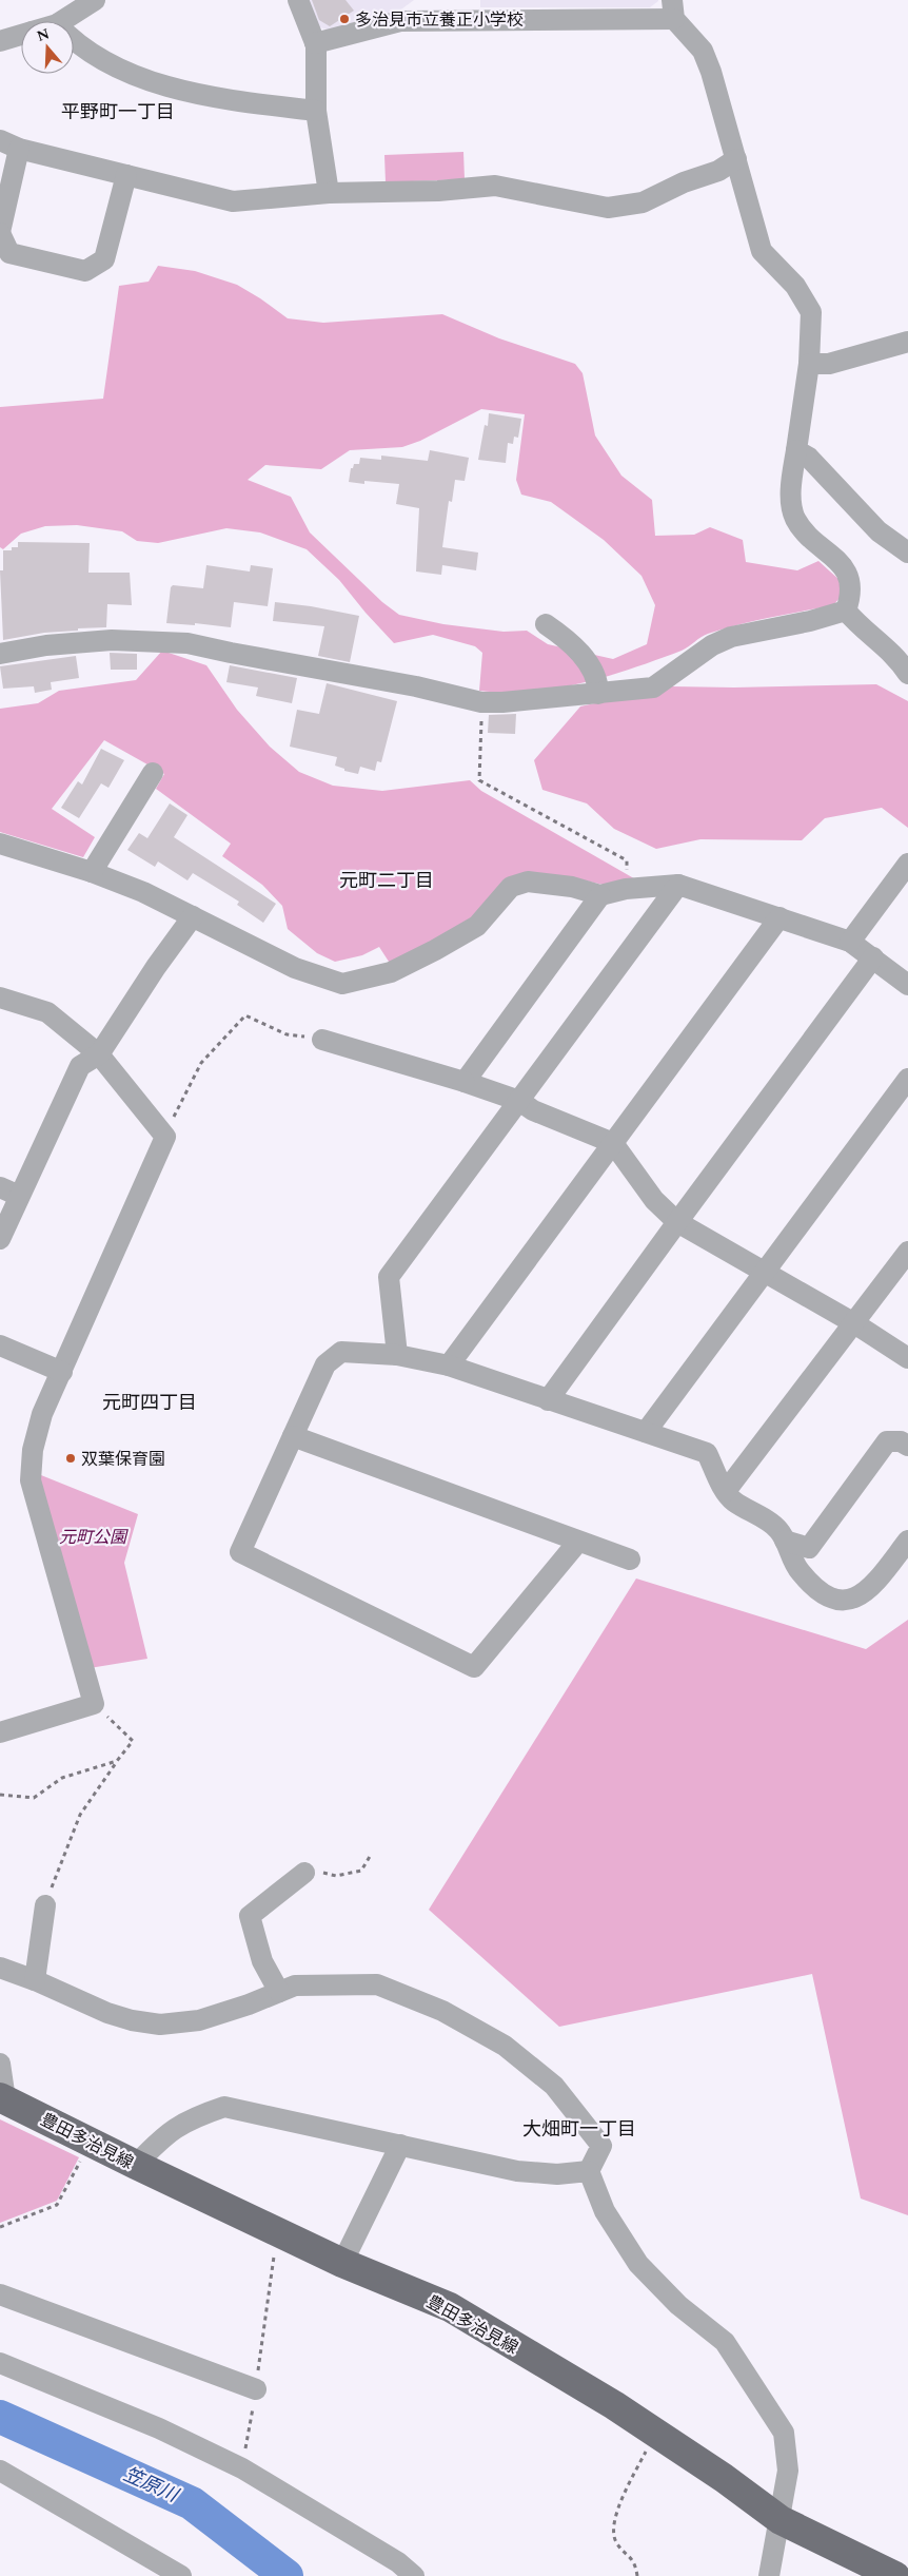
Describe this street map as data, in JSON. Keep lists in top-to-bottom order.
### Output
{
  "streets": {
    "main road": ["豊田多治見線"]
  },
  "districts": [
    "平野町一丁目",
    "元町二丁目",
    "元町四丁目",
    "大畑町一丁目"
  ],
  "water": ["笠原川"],
  "parks": ["元町公園"],
  "places": ["多治見市立養正小学校", "双葉保育園"],
  "north": "top"
}
